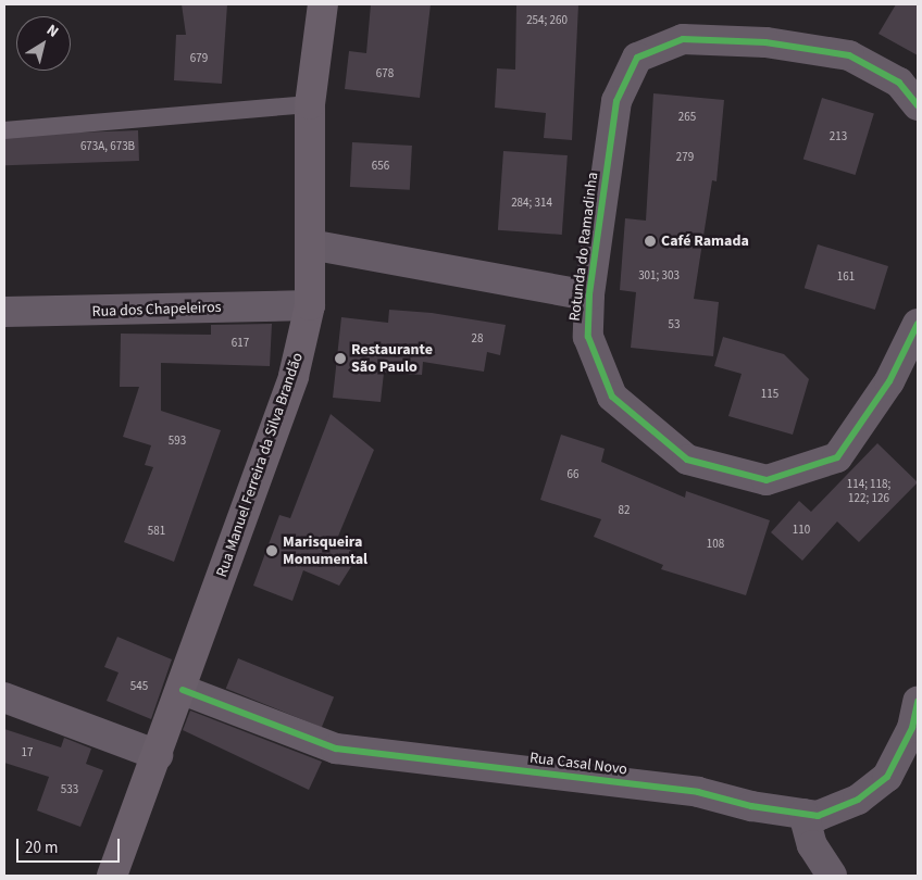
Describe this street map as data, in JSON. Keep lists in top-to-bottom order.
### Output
{
  "streets": {
    "main road": ["Rua Manuel Ferreira da Silva Brandão"],
    "street": ["Rotunda do Ramadinha", "Rua dos Chapeleiros", "Rua Casal Novo"]
  },
  "crossings": [
    ["Rotunda do Ramadinha", "Rua Manuel Ferreira da Silva Brandão"],
    ["Rua dos Chapeleiros", "Rua Manuel Ferreira da Silva Brandão"],
    ["Rua Manuel Ferreira da Silva Brandão", "Rua Casal Novo"]
  ],
  "places": ["Café Ramada", "Restaurante São Paulo", "Marisqueira Monumental"],
  "house_numbers": [
    "254; 260",
    "679",
    "678",
    "265",
    "213",
    "673A, 673B",
    "279",
    "656",
    "284; 314",
    "301; 303",
    "161",
    "53",
    "28",
    "617",
    "115",
    "593",
    "66",
    "114; 118; 122; 126",
    "82",
    "110",
    "581",
    "108",
    "545",
    "17",
    "533"
  ],
  "scale_bar": "20 m",
  "north": "top right"
}
